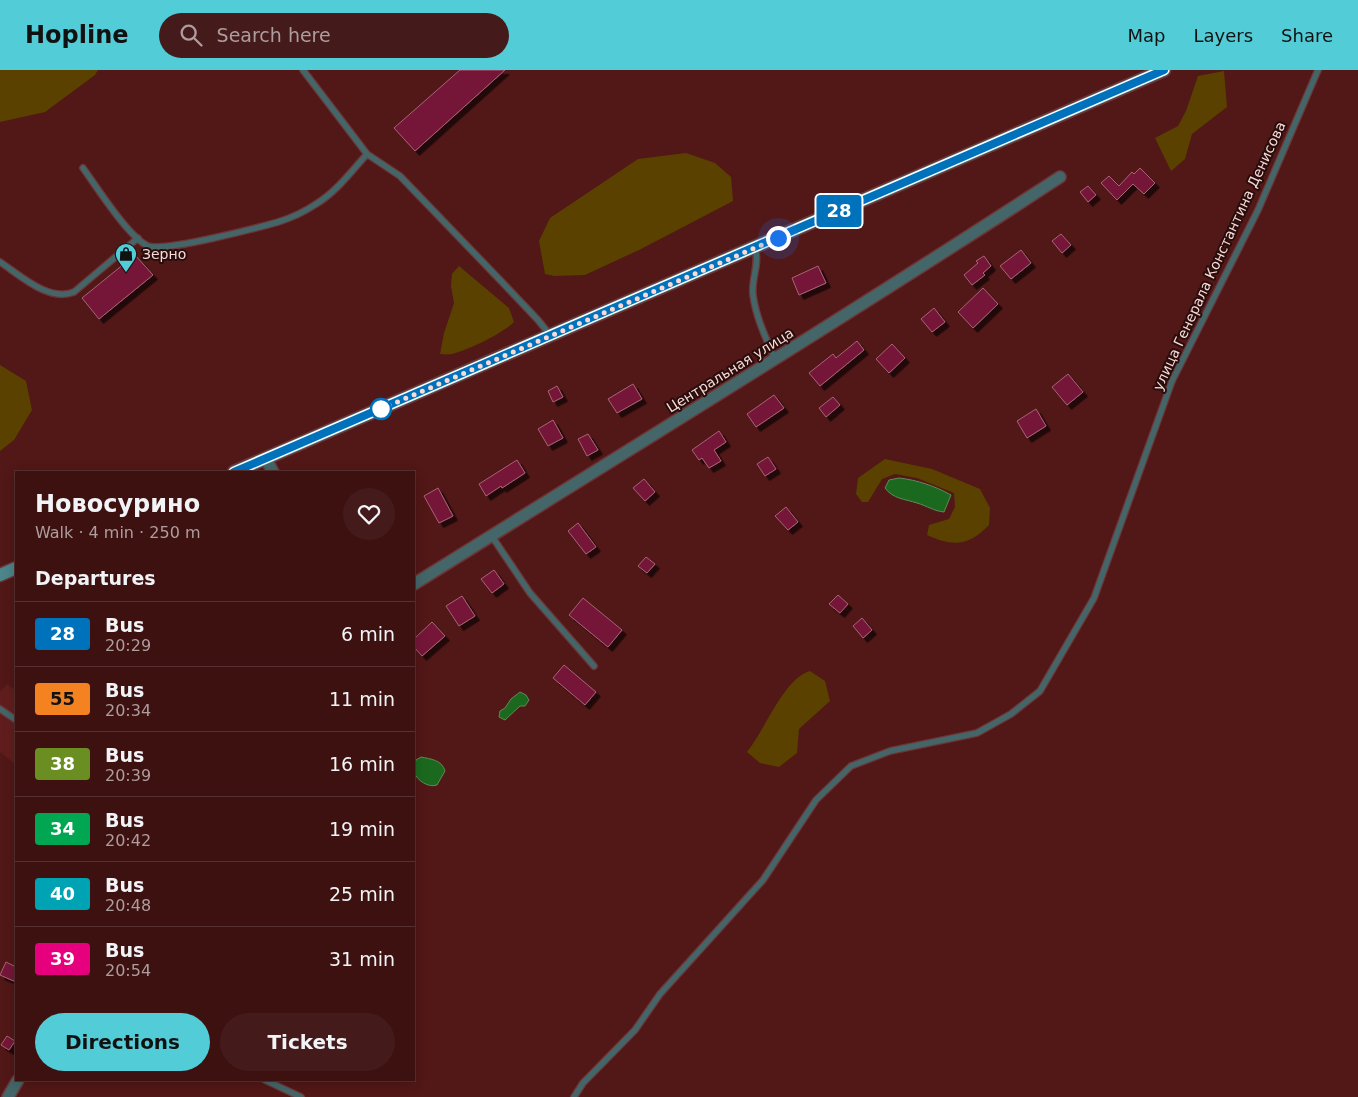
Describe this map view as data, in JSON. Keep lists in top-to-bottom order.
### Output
{
  "streets": {
    "street": ["Центральная улица"],
    "lane": ["улица Генерала Константина Денисова"]
  },
  "places": {
    "shop": ["Зерно"]
  },
  "lines": ["bus line 28"],
  "page": {
    "header": "Hopline",
    "search": "Search here",
    "nav": ["Map", "Layers", "Share"],
    "on_map": "28",
    "heading": [
      ["Новосурино", "Walk · 4 min · 250 m"],
      "Departures"
    ],
    "list": [
      {
        "mark": "28",
        "name": "Bus",
        "note": "20:29",
        "value": "6 min"
      },
      {
        "mark": "55",
        "name": "Bus",
        "note": "20:34",
        "value": "11 min"
      },
      {
        "mark": "38",
        "name": "Bus",
        "note": "20:39",
        "value": "16 min"
      },
      {
        "mark": "34",
        "name": "Bus",
        "note": "20:42",
        "value": "19 min"
      },
      {
        "mark": "40",
        "name": "Bus",
        "note": "20:48",
        "value": "25 min"
      },
      {
        "mark": "39",
        "name": "Bus",
        "note": "20:54",
        "value": "31 min"
      }
    ],
    "buttons": ["Directions", "Tickets"]
  }
}
